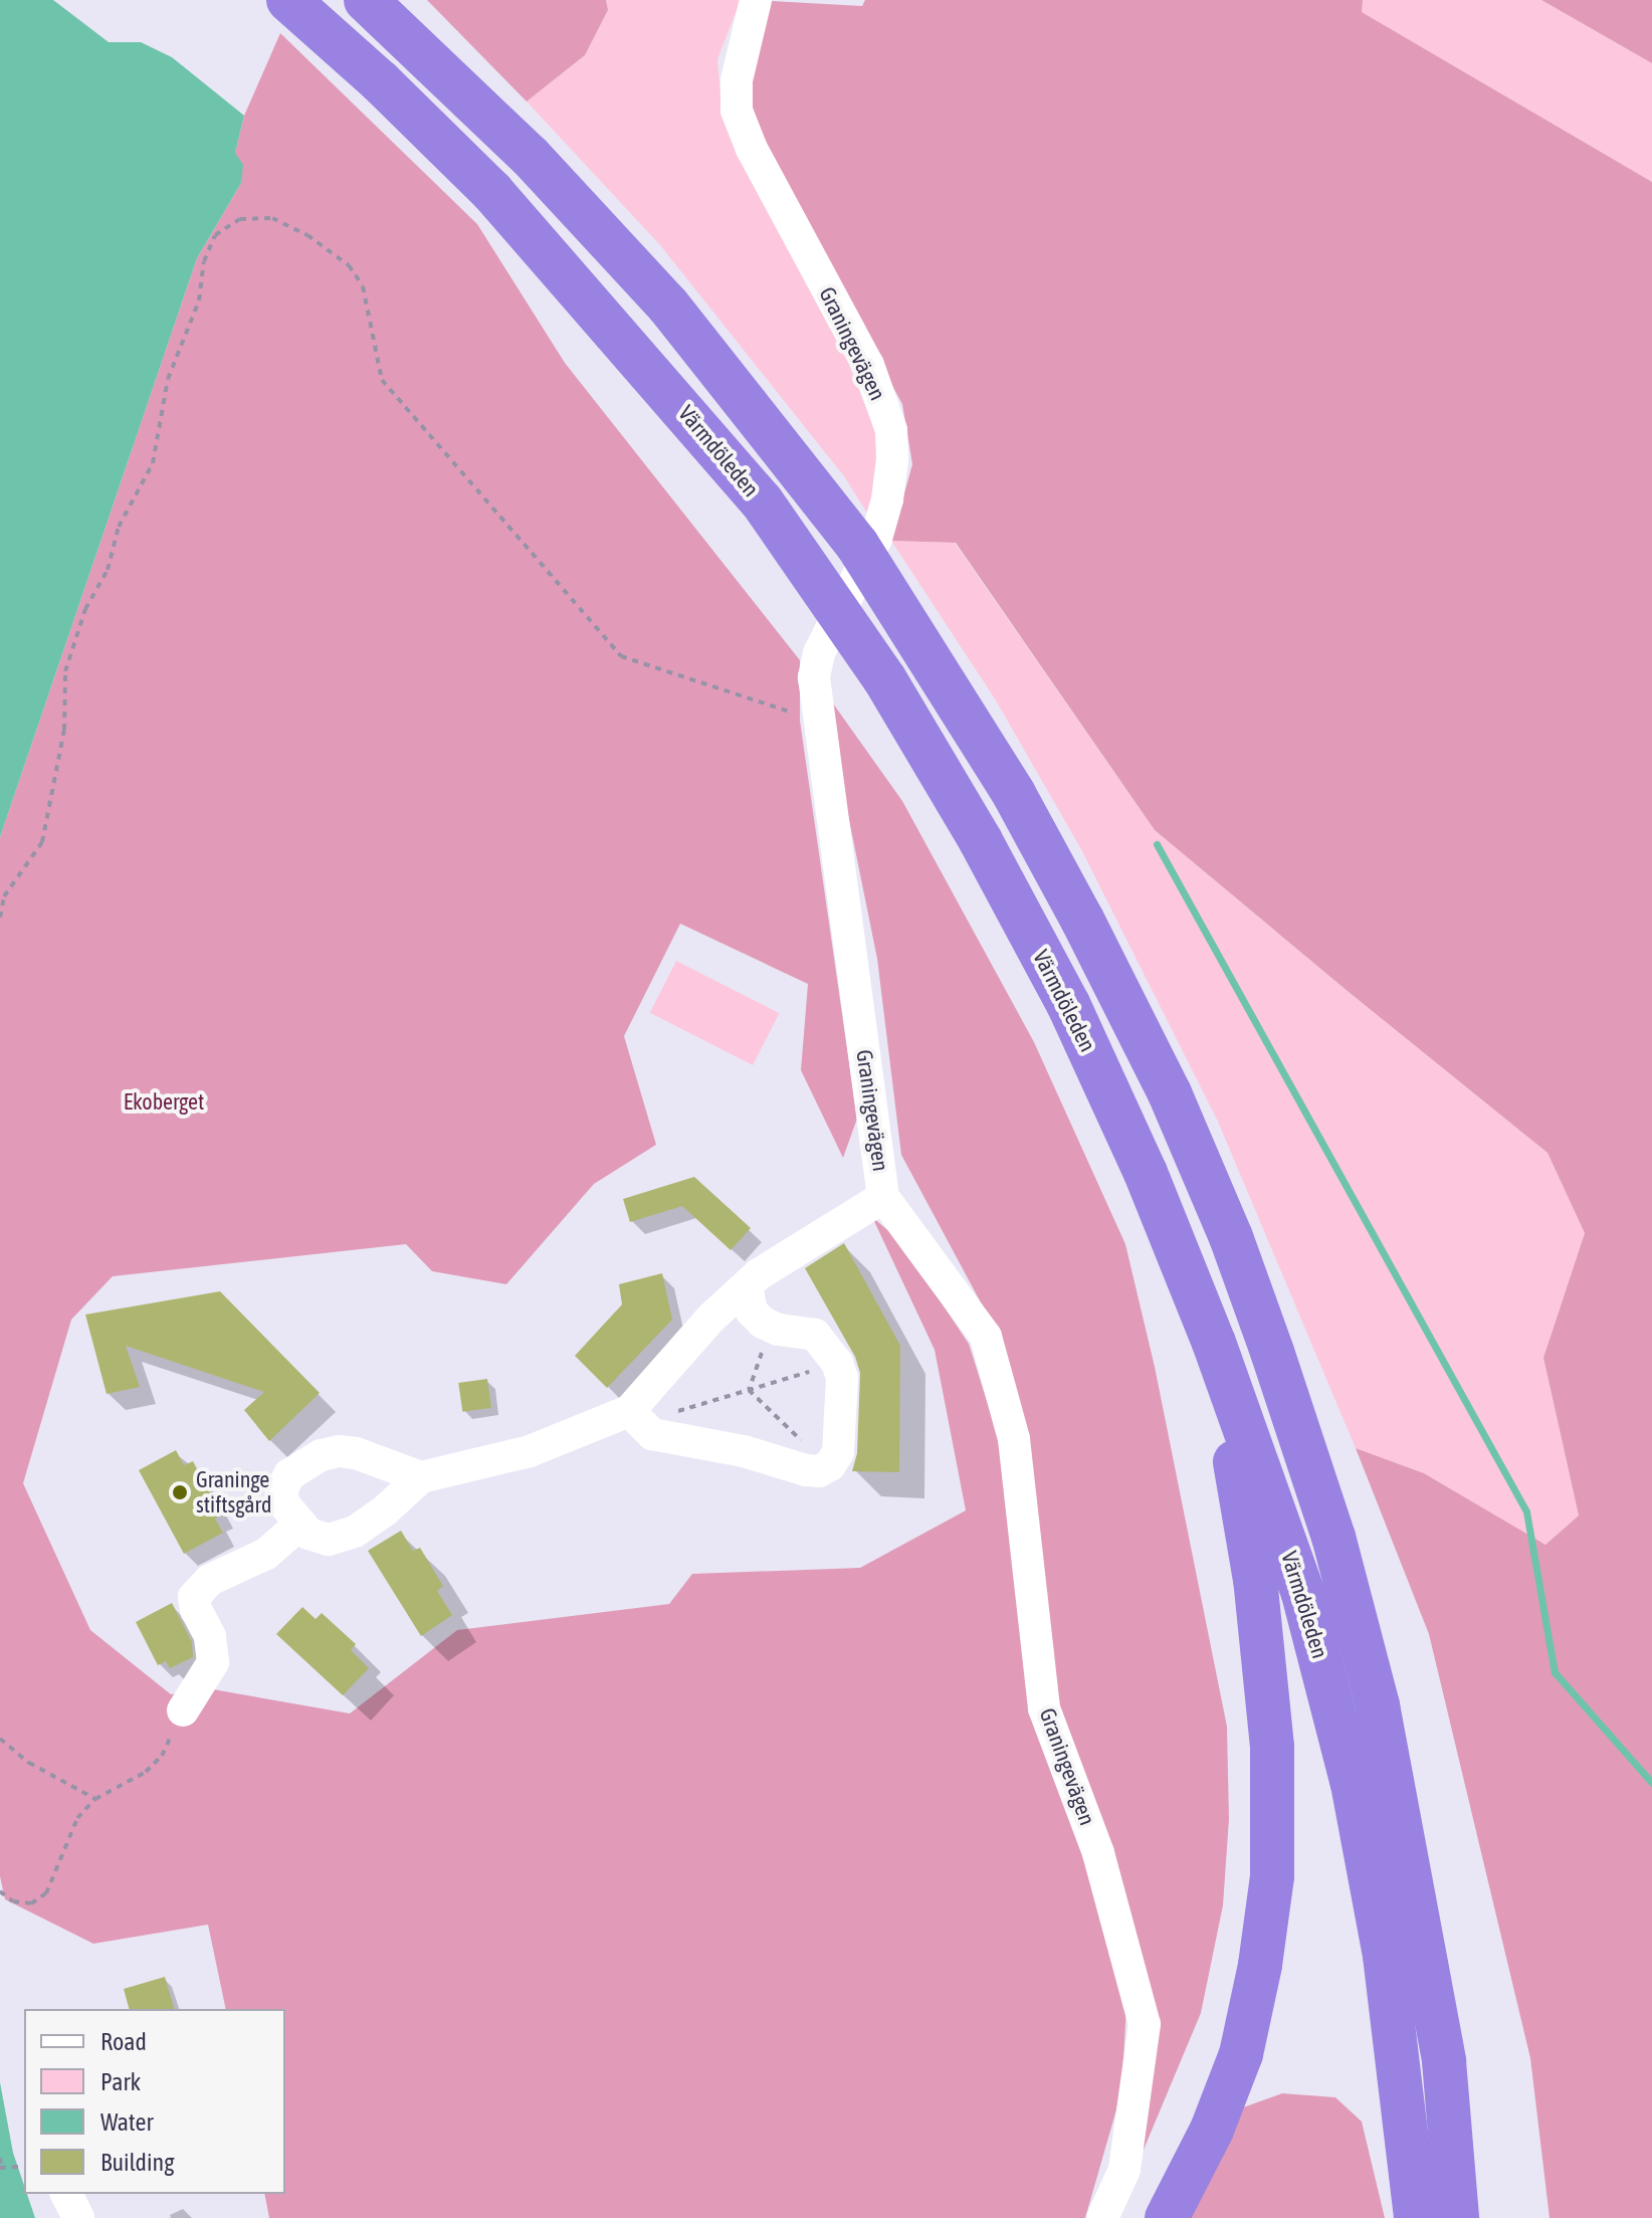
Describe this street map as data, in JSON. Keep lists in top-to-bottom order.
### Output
{
  "streets": {
    "highway": ["Värmdöleden"],
    "street": ["Graningevägen"]
  },
  "parks": ["Ekoberget"],
  "places": ["Graninge stiftsgård"],
  "legend": [
    "Road",
    "Park",
    "Water",
    "Building"
  ]
}
